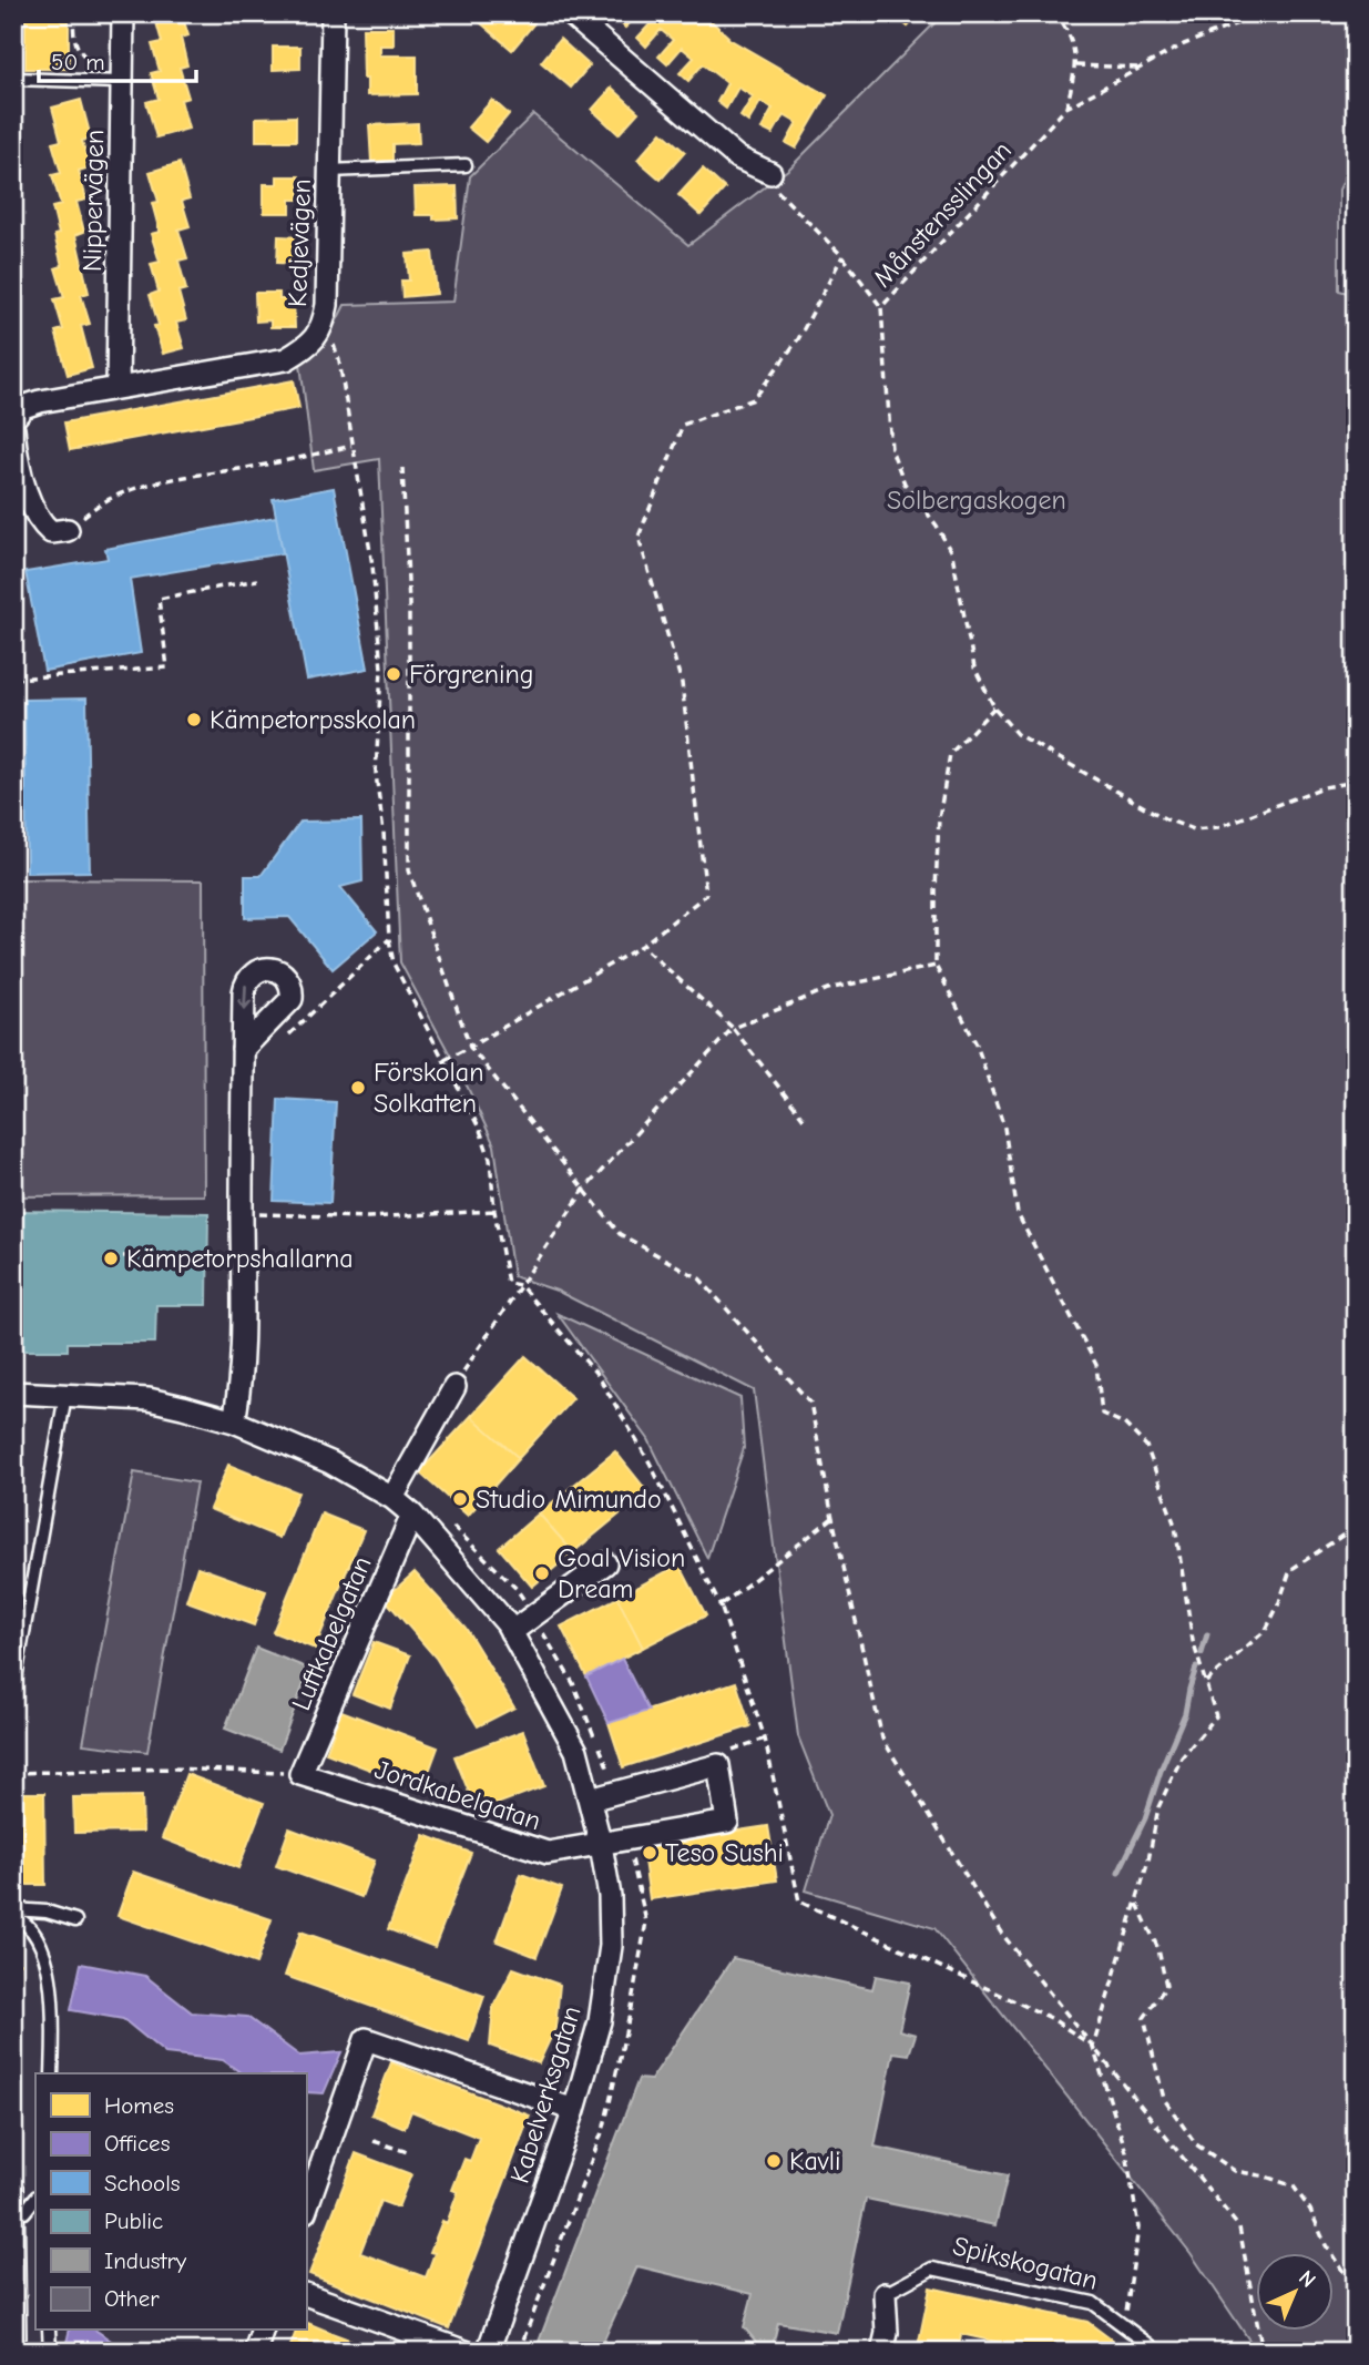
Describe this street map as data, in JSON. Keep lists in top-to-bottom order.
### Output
{
  "streets": {
    "street": [
      "Nippervägen",
      "Kedjevägen",
      "Luftkabelgatan",
      "Jordkabelgatan",
      "Kabelverksgatan",
      "Spikskogatan"
    ],
    "path": ["Månstensslingan"]
  },
  "crossings": [
    ["Nippervägen", "Kedjevägen"],
    ["Luftkabelgatan", "Jordkabelgatan"],
    ["Luftkabelgatan", "Kabelverksgatan"],
    ["Jordkabelgatan", "Kabelverksgatan"]
  ],
  "parks": ["Solbergaskogen"],
  "places": [
    "Förgrening",
    "Kämpetorpsskolan",
    "Förskolan Solkatten",
    "Kämpetorpshallarna",
    "Studio Mimundo",
    "Goal Vision Dream",
    "Teso Sushi",
    "Kavli"
  ],
  "legend": [
    "Homes",
    "Offices",
    "Schools",
    "Public",
    "Industry",
    "Other"
  ],
  "scale_bar": "50 m",
  "north": "top right"
}
